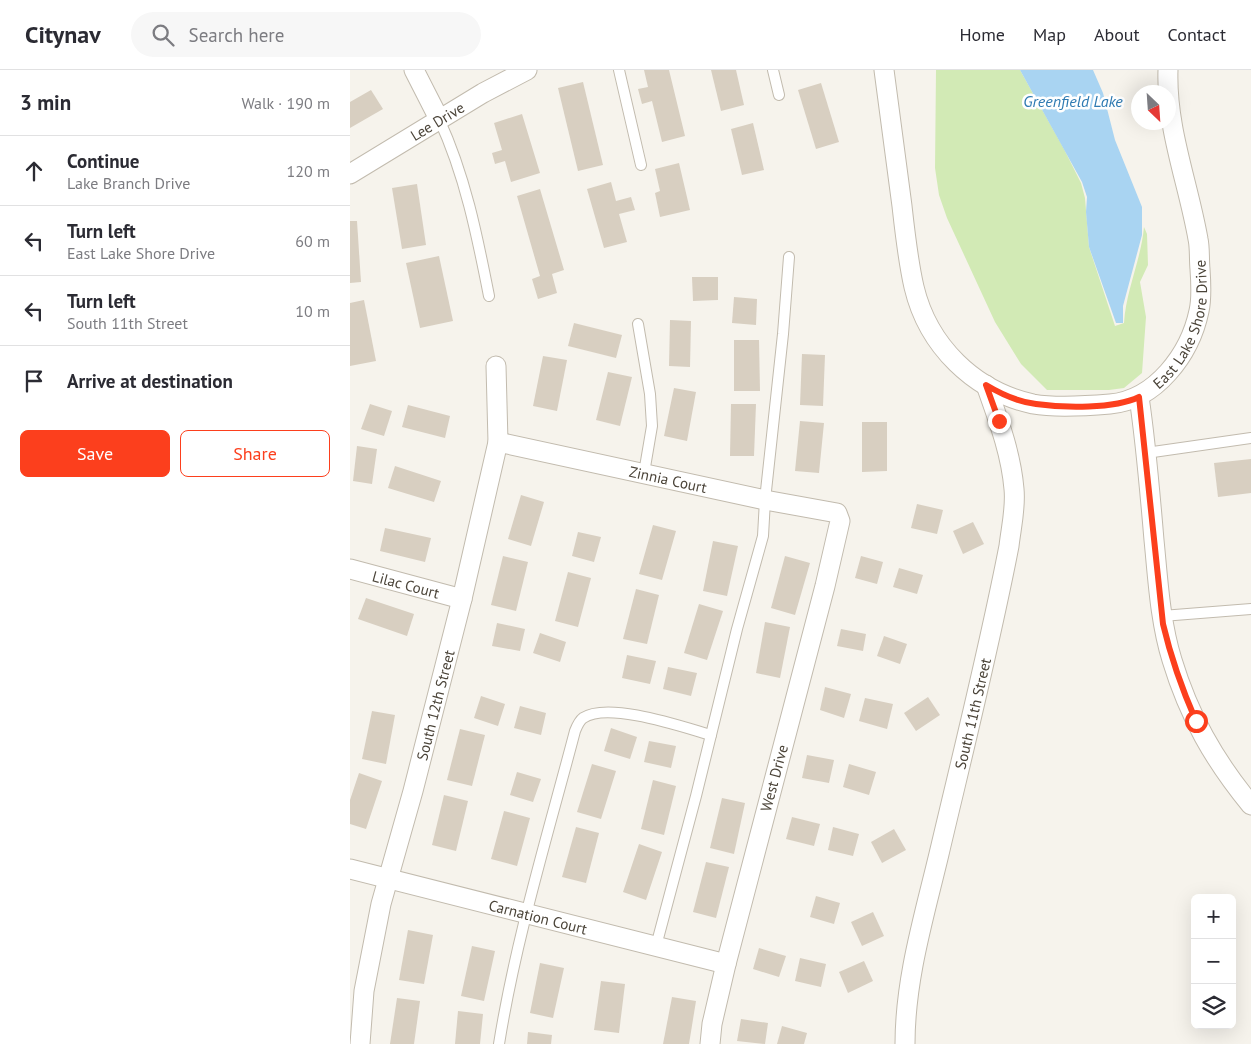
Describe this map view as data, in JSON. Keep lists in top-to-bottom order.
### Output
{
  "streets": {
    "street": [
      "Lee Drive",
      "East Lake Shore Drive",
      "Zinnia Court",
      "Lilac Court",
      "South 12th Street",
      "South 11th Street",
      "West Drive",
      "Carnation Court"
    ]
  },
  "crossings": [
    ["East Lake Shore Drive", "South 11th Street"],
    ["Zinnia Court", "South 12th Street"],
    ["Zinnia Court", "West Drive"],
    ["Lilac Court", "South 12th Street"],
    ["South 12th Street", "Carnation Court"],
    ["West Drive", "Carnation Court"]
  ],
  "water": ["Greenfield Lake"],
  "north": "bottom right",
  "page": {
    "header": "Citynav",
    "search": "Search here",
    "nav": [
      "Home",
      "Map",
      "About",
      "Contact"
    ],
    "heading": ["3 min", "Walk · 190 m"],
    "list": [
      ["Continue", "Lake Branch Drive", "120 m"],
      ["Turn left", "East Lake Shore Drive", "60 m"],
      ["Turn left", "South 11th Street", "10 m"],
      "Arrive at destination"
    ],
    "buttons": ["Save", "Share"],
    "map_buttons": ["+", "−"]
  }
}
